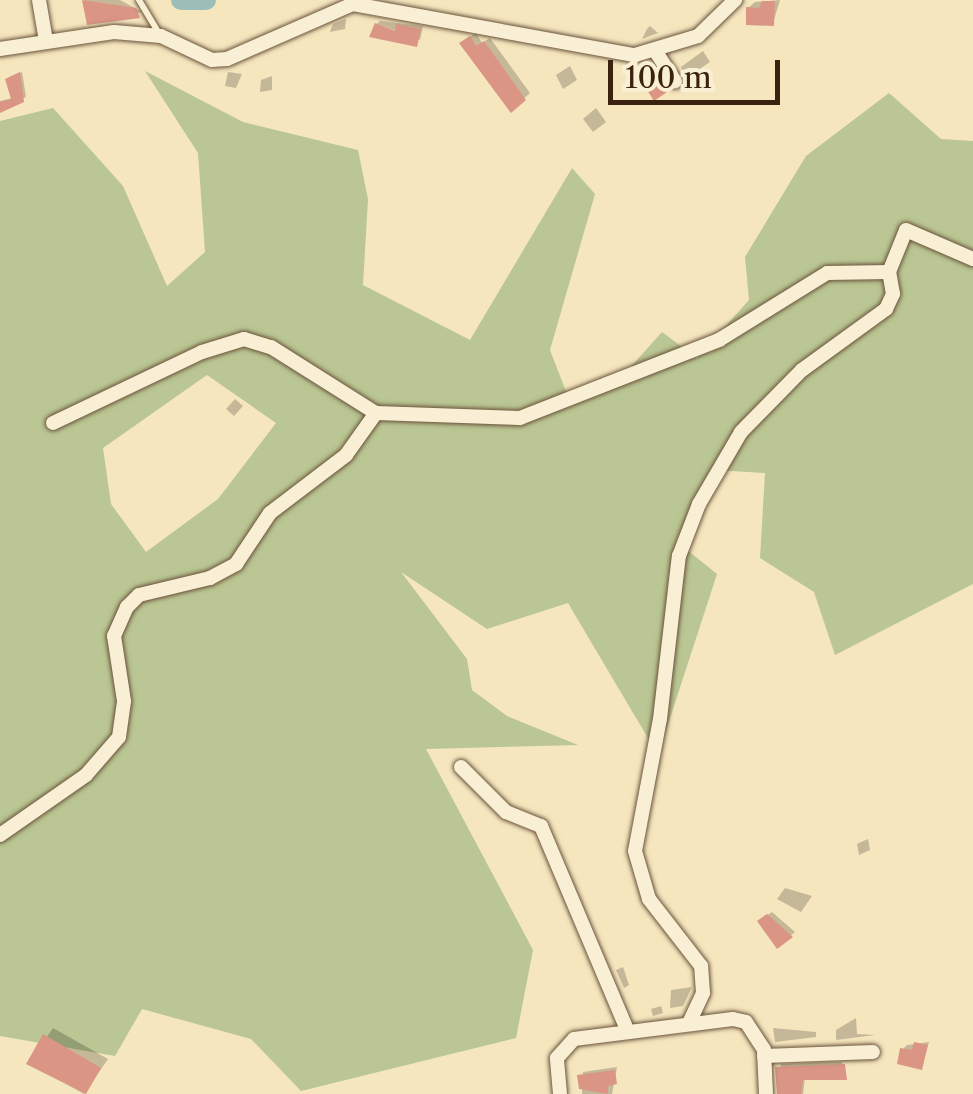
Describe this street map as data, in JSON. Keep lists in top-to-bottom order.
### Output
{
  "scale_bar": "100 m"
}
